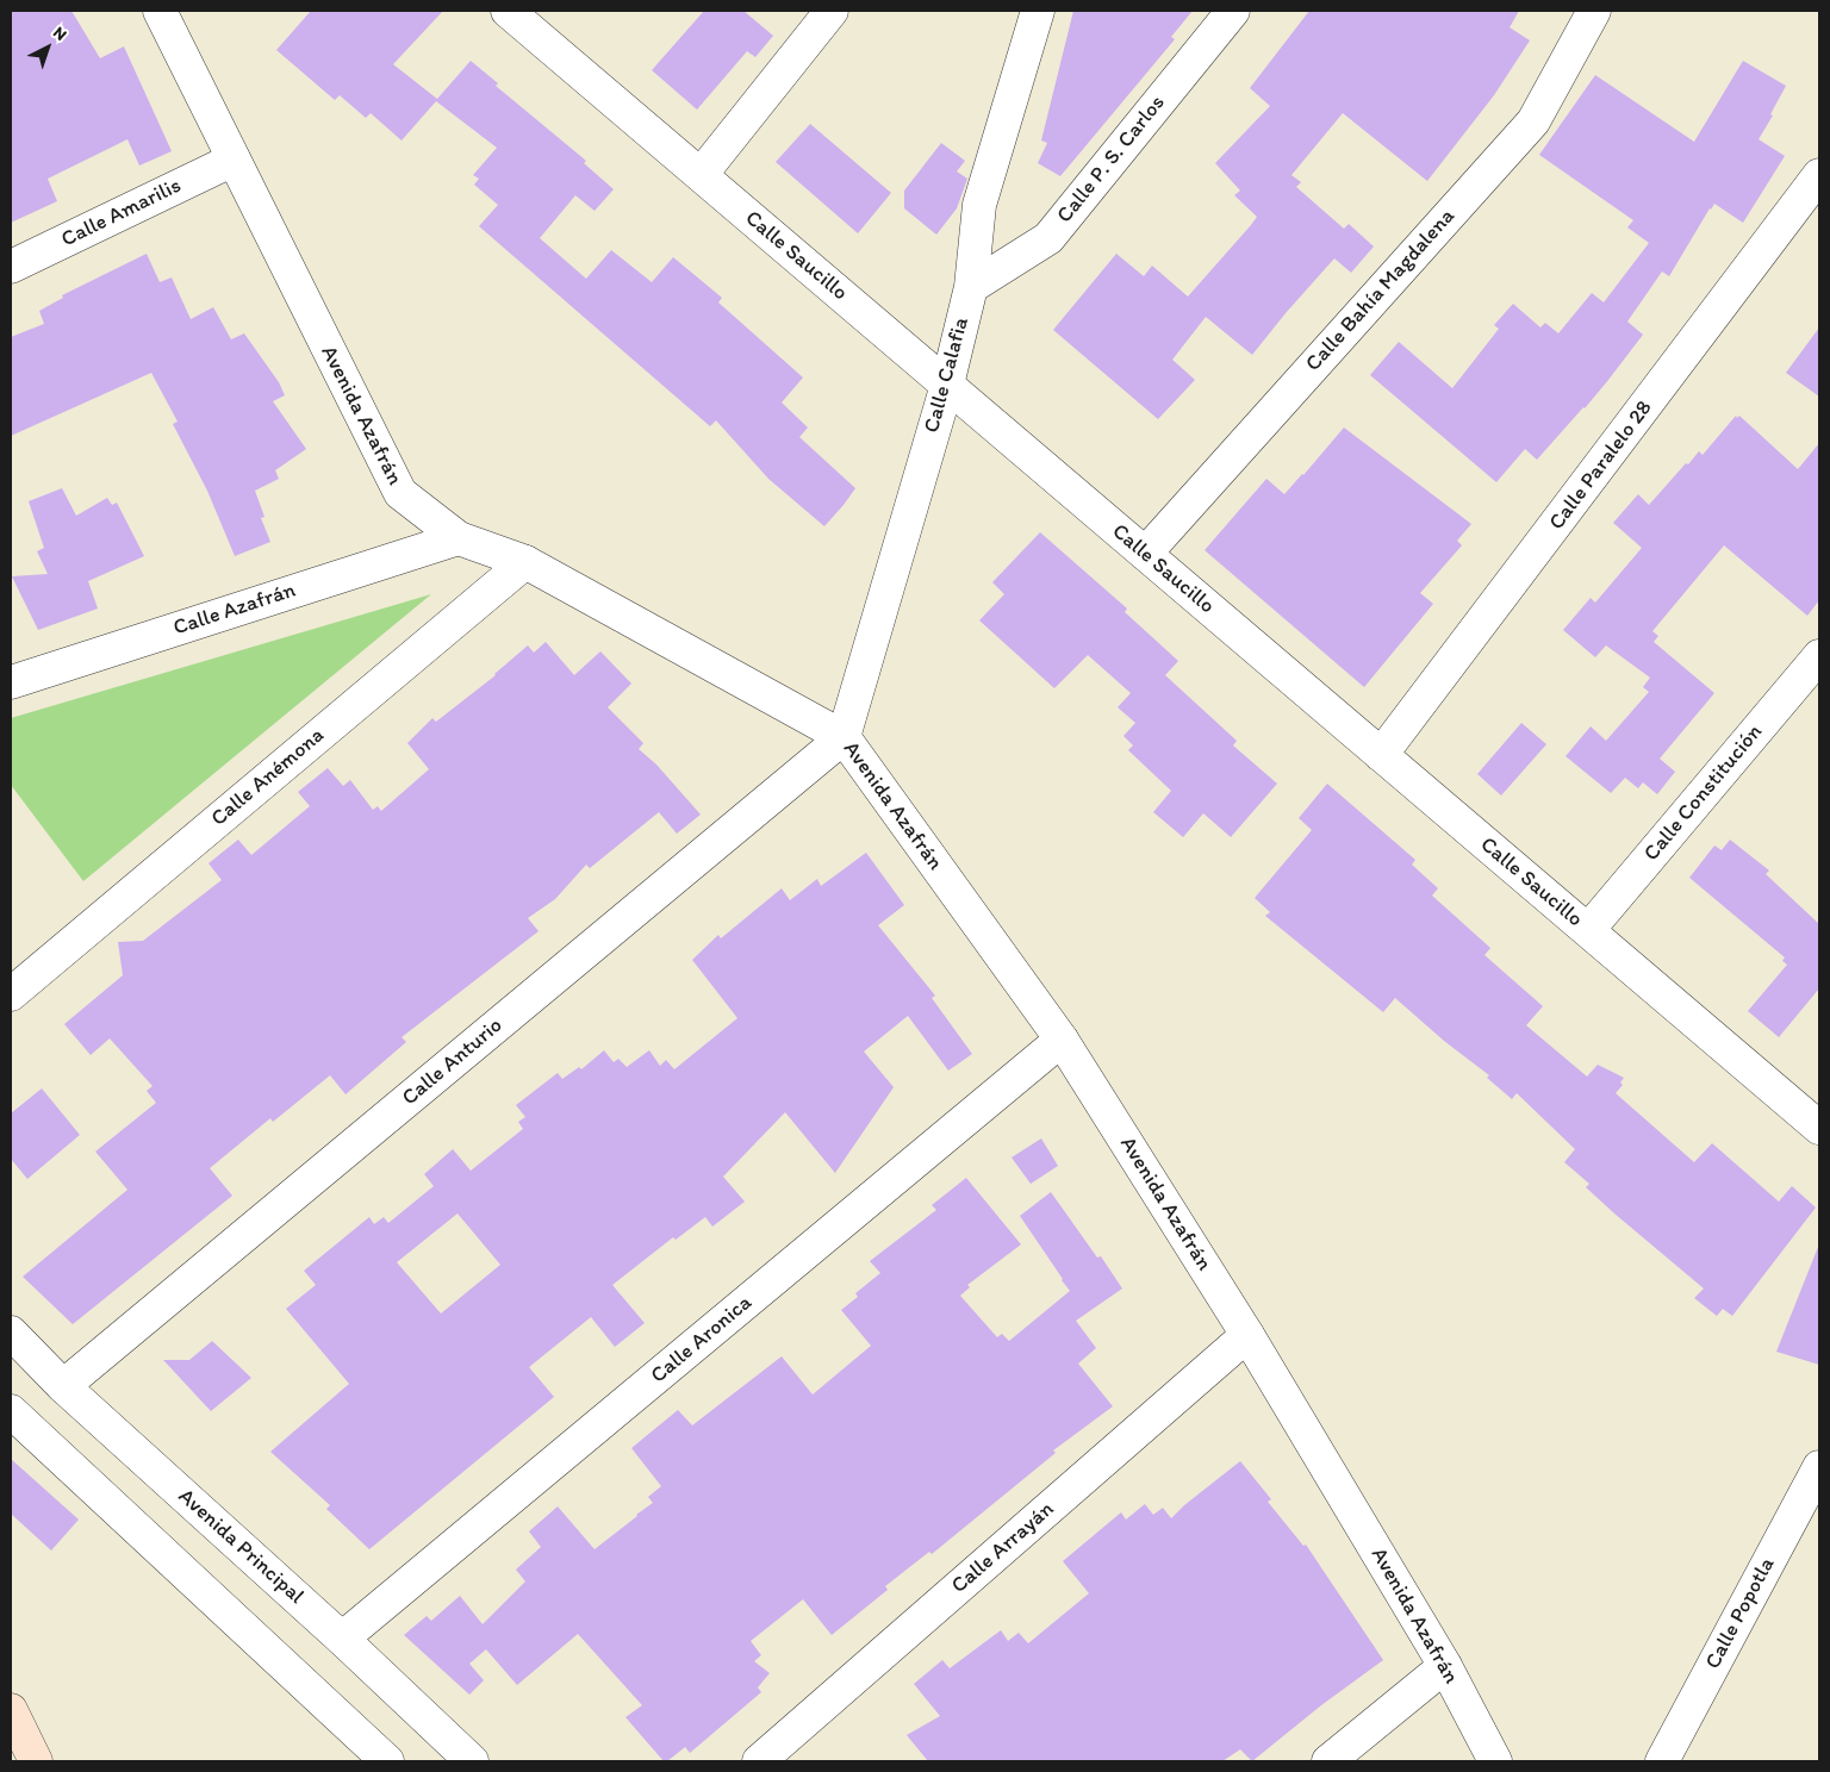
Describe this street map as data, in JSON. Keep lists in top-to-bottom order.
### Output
{
  "streets": {
    "street": [
      "Calle P. S. Carlos",
      "Calle Amarilis",
      "Calle Saucillo",
      "Calle Bahía Magdalena",
      "Calle Calafia",
      "Avenida Azafrán",
      "Calle Paralelo 28",
      "Calle Azafrán",
      "Calle Anémona",
      "Calle Constitución",
      "Calle Anturio",
      "Calle Aronica",
      "Avenida Principal",
      "Calle Arrayán",
      "Calle Popotla"
    ]
  },
  "crossings": [
    ["Calle P. S. Carlos", "Calle Calafia"],
    ["Calle Amarilis", "Avenida Azafrán"],
    ["Calle Saucillo", "Calle Bahía Magdalena"],
    ["Calle Saucillo", "Calle Calafia"],
    ["Calle Saucillo", "Calle Paralelo 28"],
    ["Calle Saucillo", "Calle Constitución"],
    ["Calle Calafia", "Avenida Azafrán"],
    ["Calle Calafia", "Calle Anturio"],
    ["Avenida Azafrán", "Calle Azafrán"],
    ["Avenida Azafrán", "Calle Anémona"],
    ["Avenida Azafrán", "Calle Anturio"],
    ["Avenida Azafrán", "Calle Aronica"],
    ["Avenida Azafrán", "Calle Arrayán"],
    ["Calle Anturio", "Avenida Principal"],
    ["Calle Aronica", "Avenida Principal"]
  ],
  "north": "top right"
}
